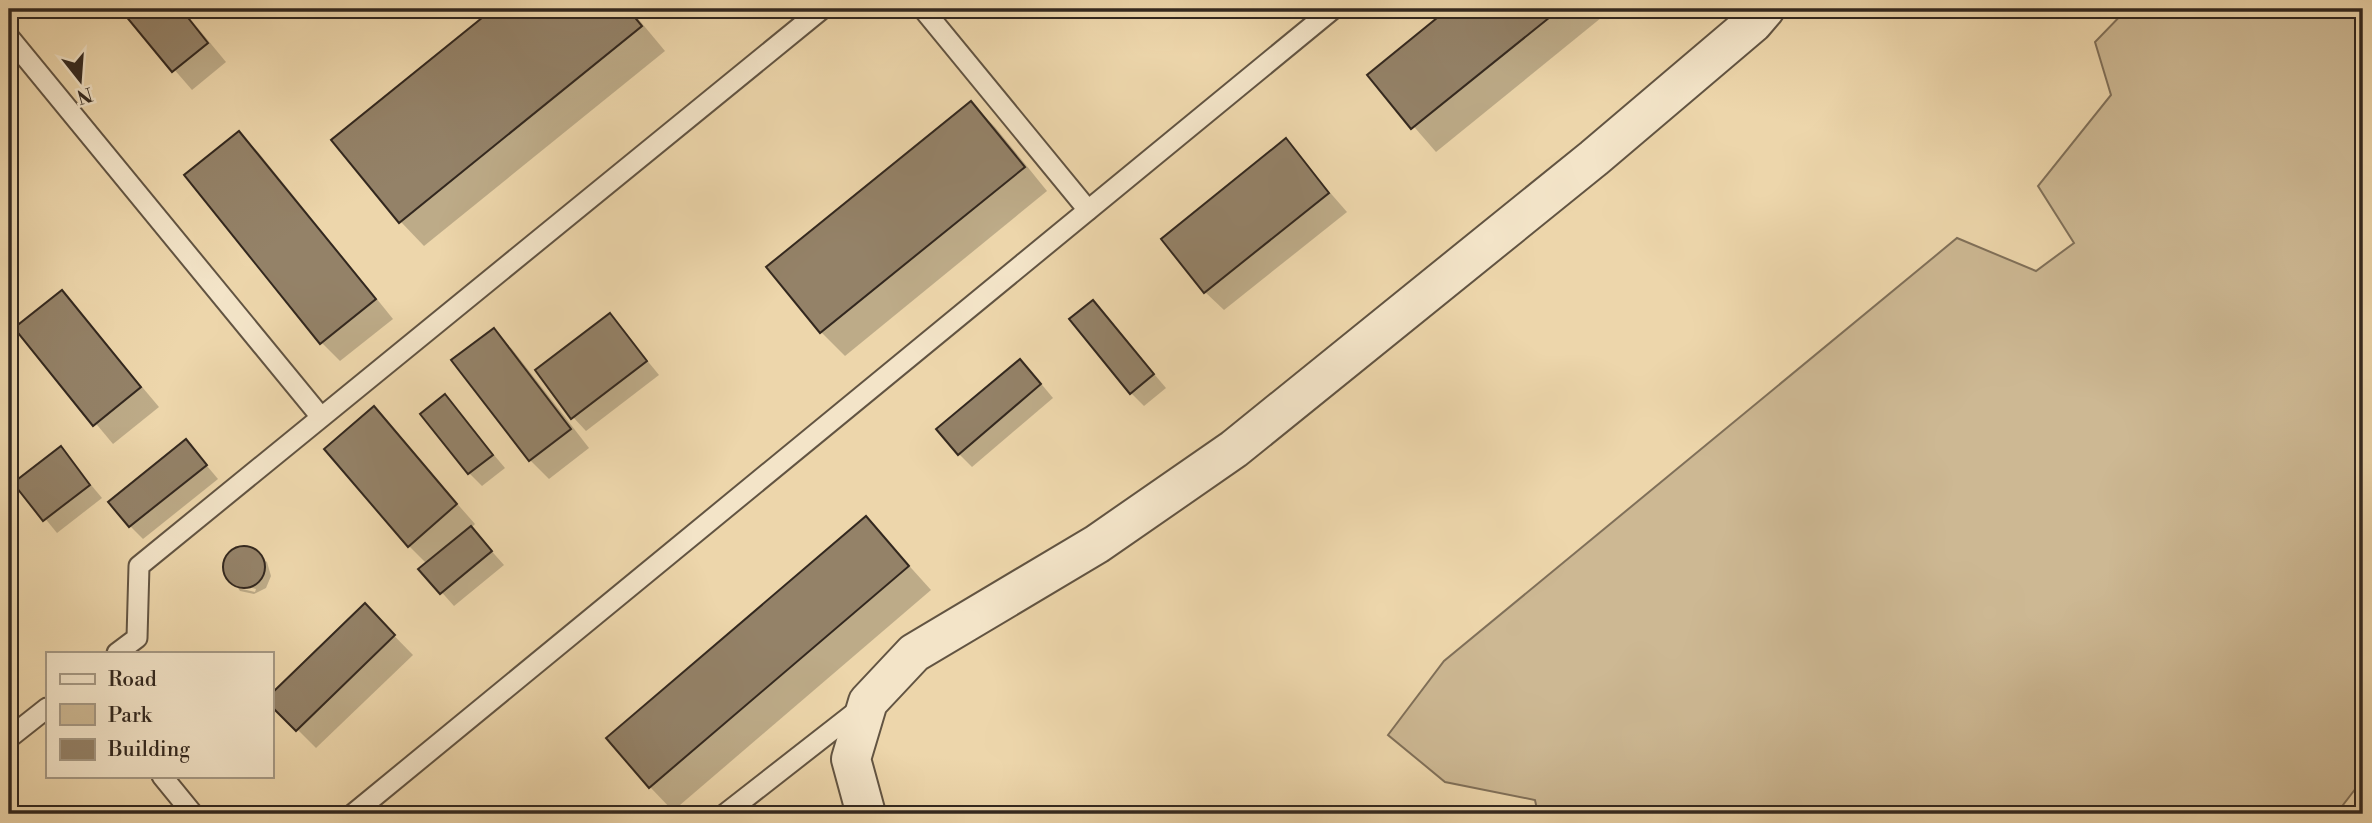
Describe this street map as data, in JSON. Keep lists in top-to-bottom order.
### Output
{
  "legend": ["Road", "Park", "Building"],
  "north": "bottom"
}
